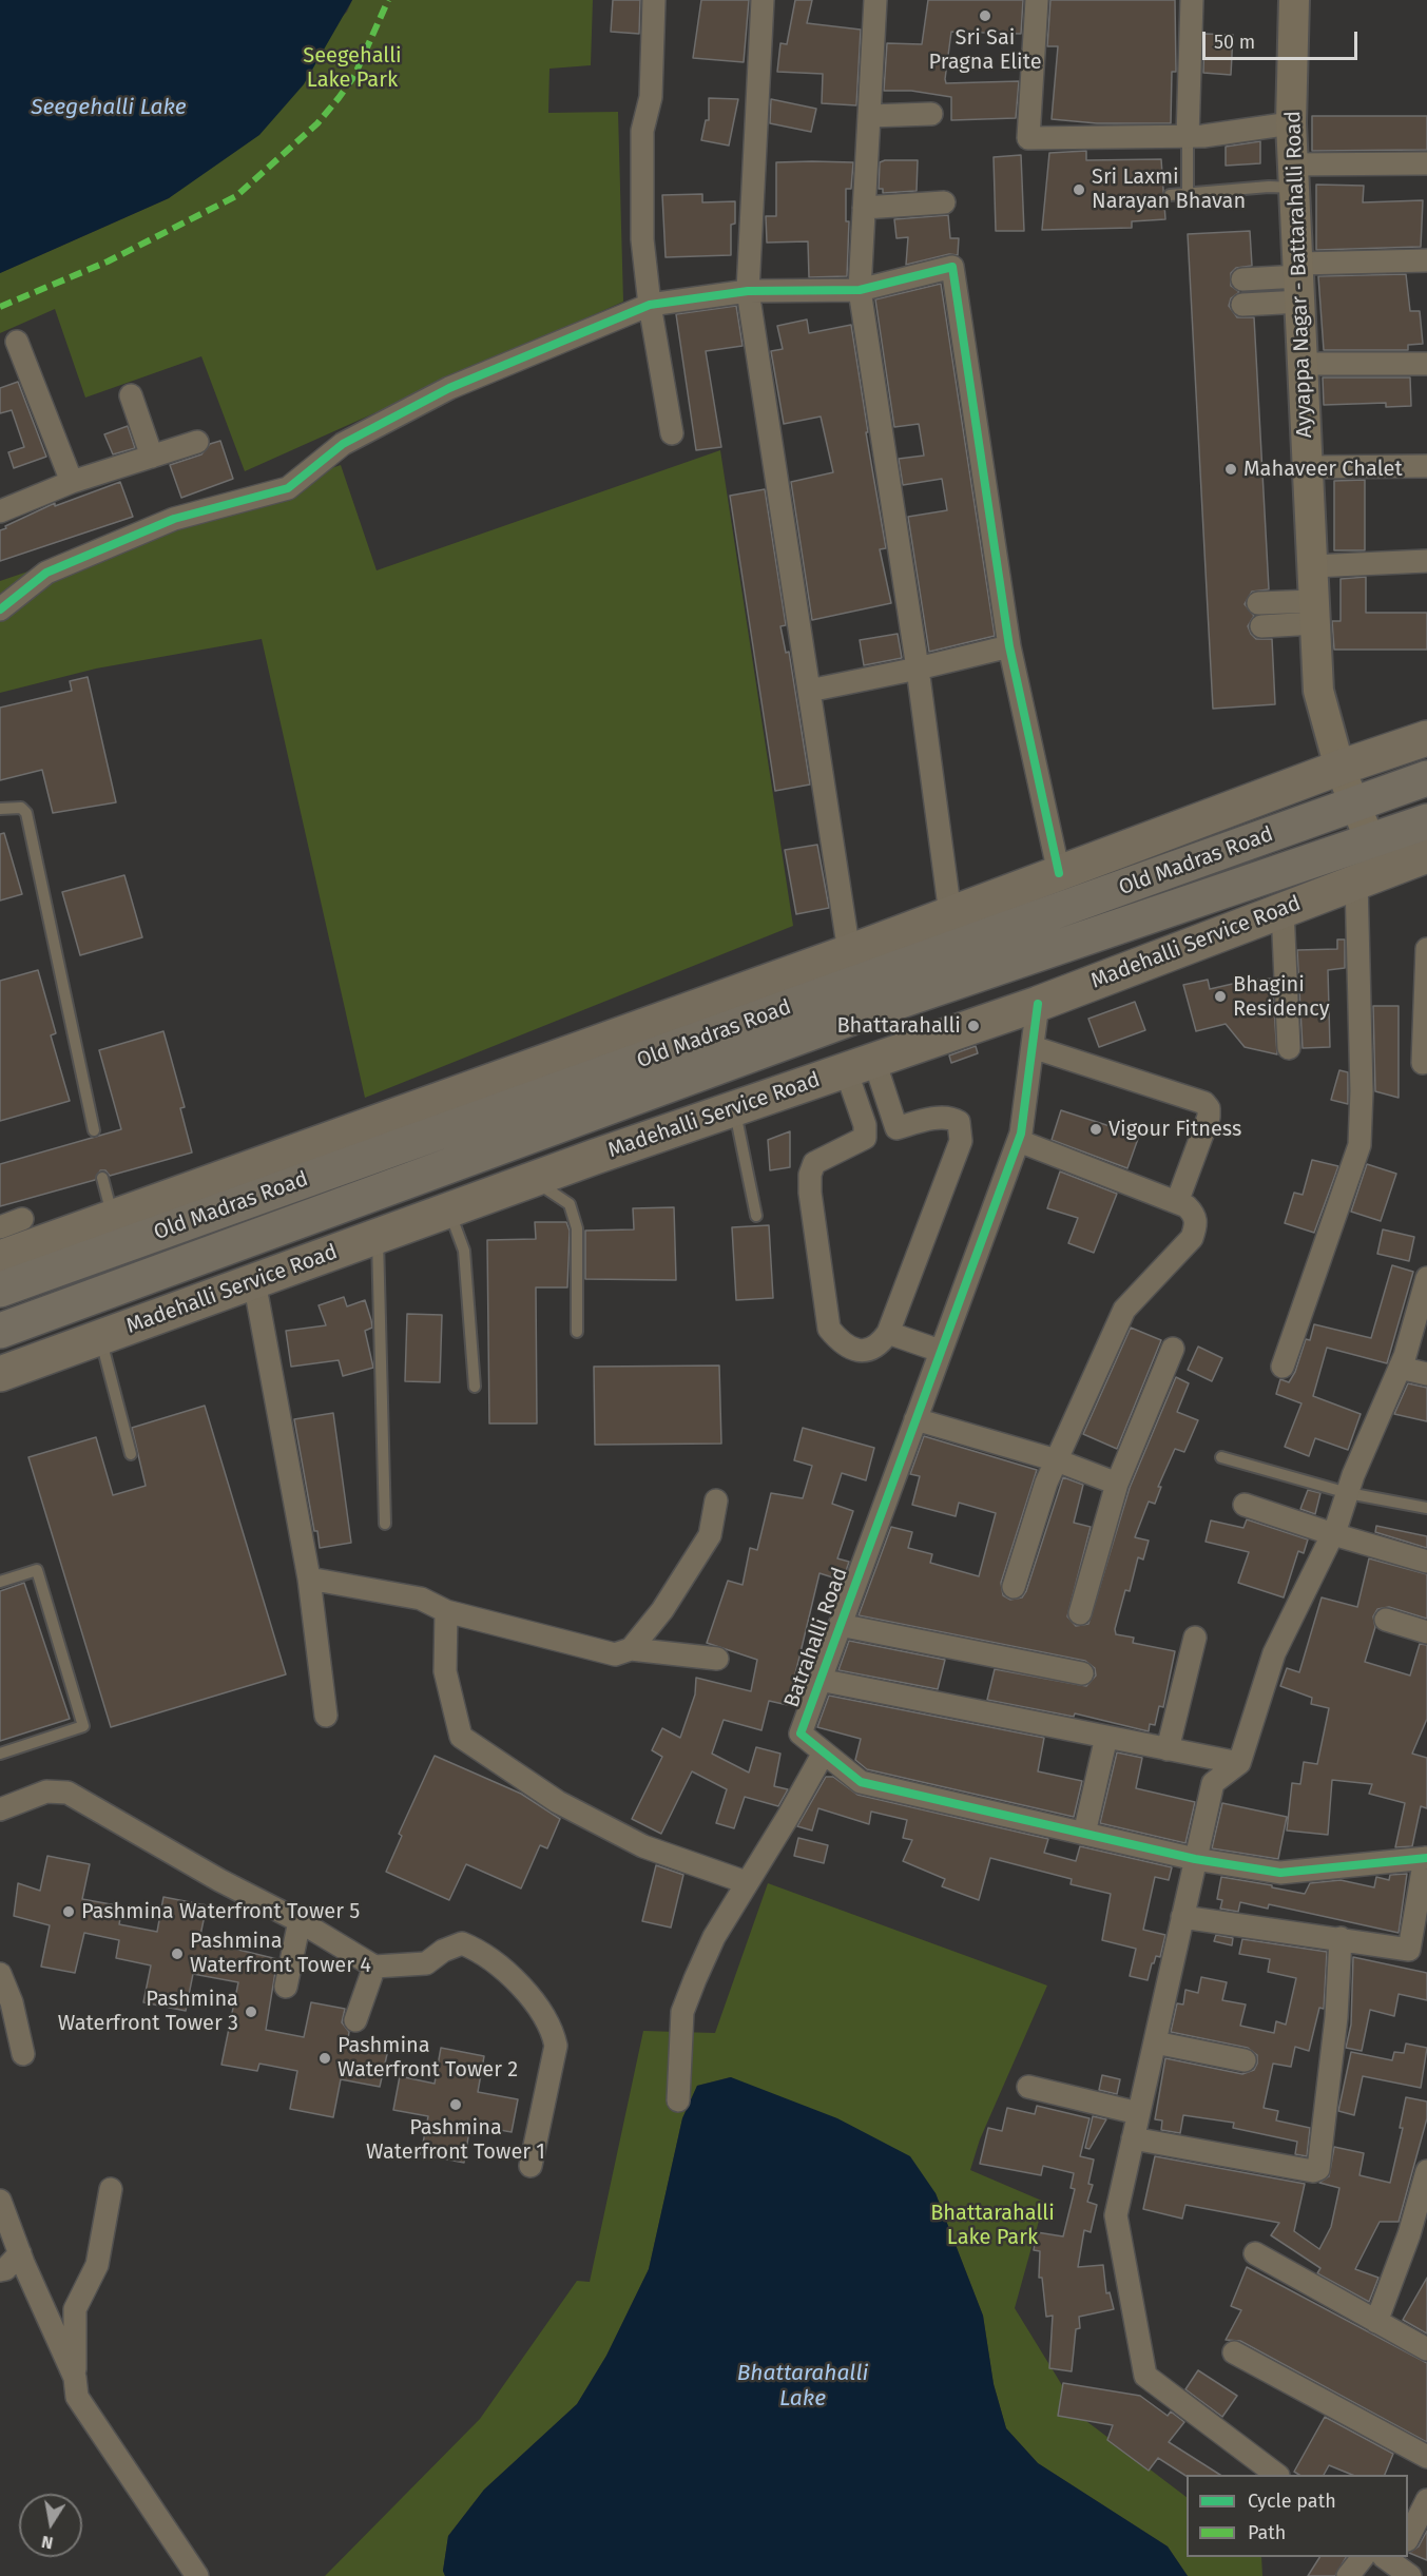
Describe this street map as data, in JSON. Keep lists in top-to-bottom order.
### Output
{
  "streets": {
    "highway": ["Old Madras Road"],
    "main road": ["Ayyappa Nagar - Battarahalli Road", "Madehalli Service Road"],
    "street": ["Batrahalli Road"]
  },
  "crossings": [
    ["Ayyappa Nagar - Battarahalli Road", "Old Madras Road"],
    ["Madehalli Service Road", "Batrahalli Road"]
  ],
  "water": ["Seegehalli Lake", "Bhattarahalli Lake"],
  "parks": ["Seegehalli Lake Park", "Bhattarahalli Lake Park"],
  "places": [
    "Sri Sai Pragna Elite",
    "Sri Laxmi Narayan Bhavan",
    "Mahaveer Chalet",
    "Bhagini Residency",
    "Bhattarahalli",
    "Vigour Fitness",
    "Pashmina Waterfront Tower 5",
    "Pashmina Waterfront Tower 4",
    "Pashmina Waterfront Tower 3",
    "Pashmina Waterfront Tower 2",
    "Pashmina Waterfront Tower 1"
  ],
  "legend": ["Cycle path", "Path"],
  "scale_bar": "50 m",
  "north": "bottom"
}
